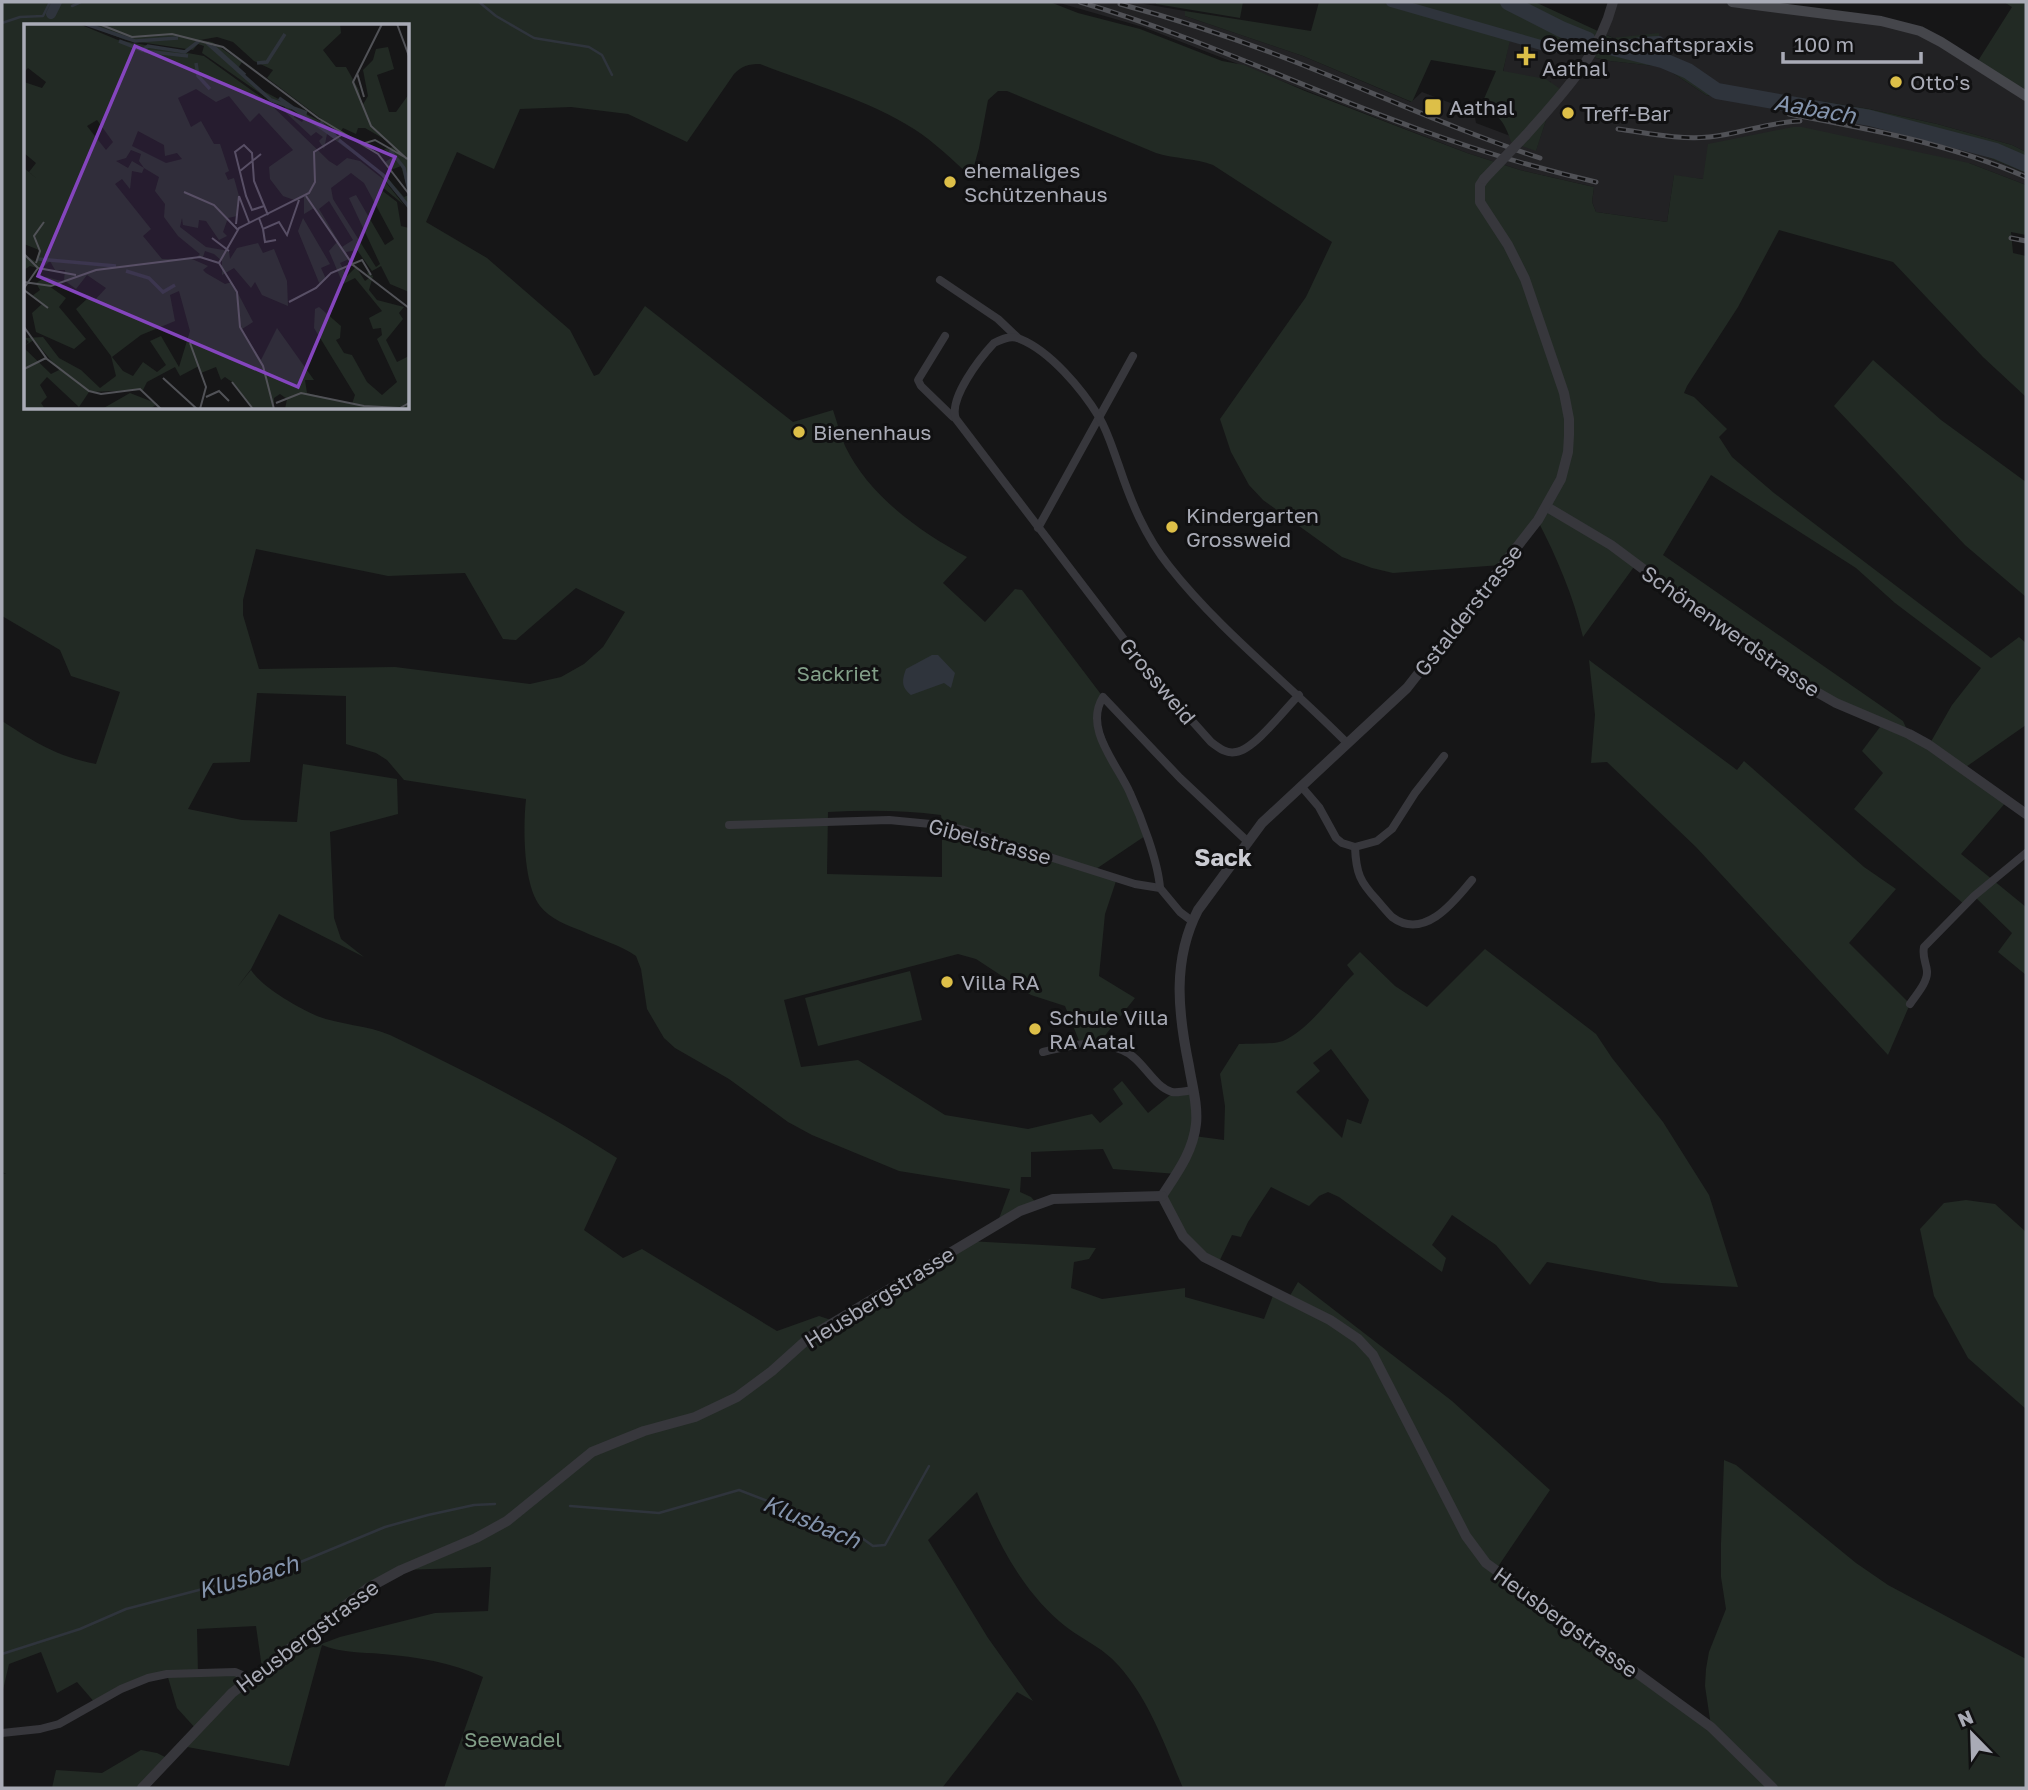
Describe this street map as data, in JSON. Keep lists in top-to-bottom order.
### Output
{
  "streets": {
    "street": [
      "Gstalderstrasse",
      "Schönenwerdstrasse",
      "Grossweid",
      "Gibelstrasse",
      "Heusbergstrasse"
    ]
  },
  "crossings": [
    ["Gstalderstrasse", "Schönenwerdstrasse"],
    ["Gstalderstrasse", "Heusbergstrasse"]
  ],
  "districts": ["Sack"],
  "water": ["Aabach", "Klusbach"],
  "parks": ["Sackriet", "Seewadel"],
  "places": {
    "health": ["Gemeinschaftspraxis Aathal"],
    "other": [
      "Otto's",
      "Treff-Bar",
      "ehemaliges Schützenhaus",
      "Bienenhaus",
      "Kindergarten Grossweid",
      "Villa RA",
      "Schule Villa RA Aatal"
    ],
    "transit": ["Aathal"]
  },
  "scale_bar": "100 m",
  "north": "top left"
}
